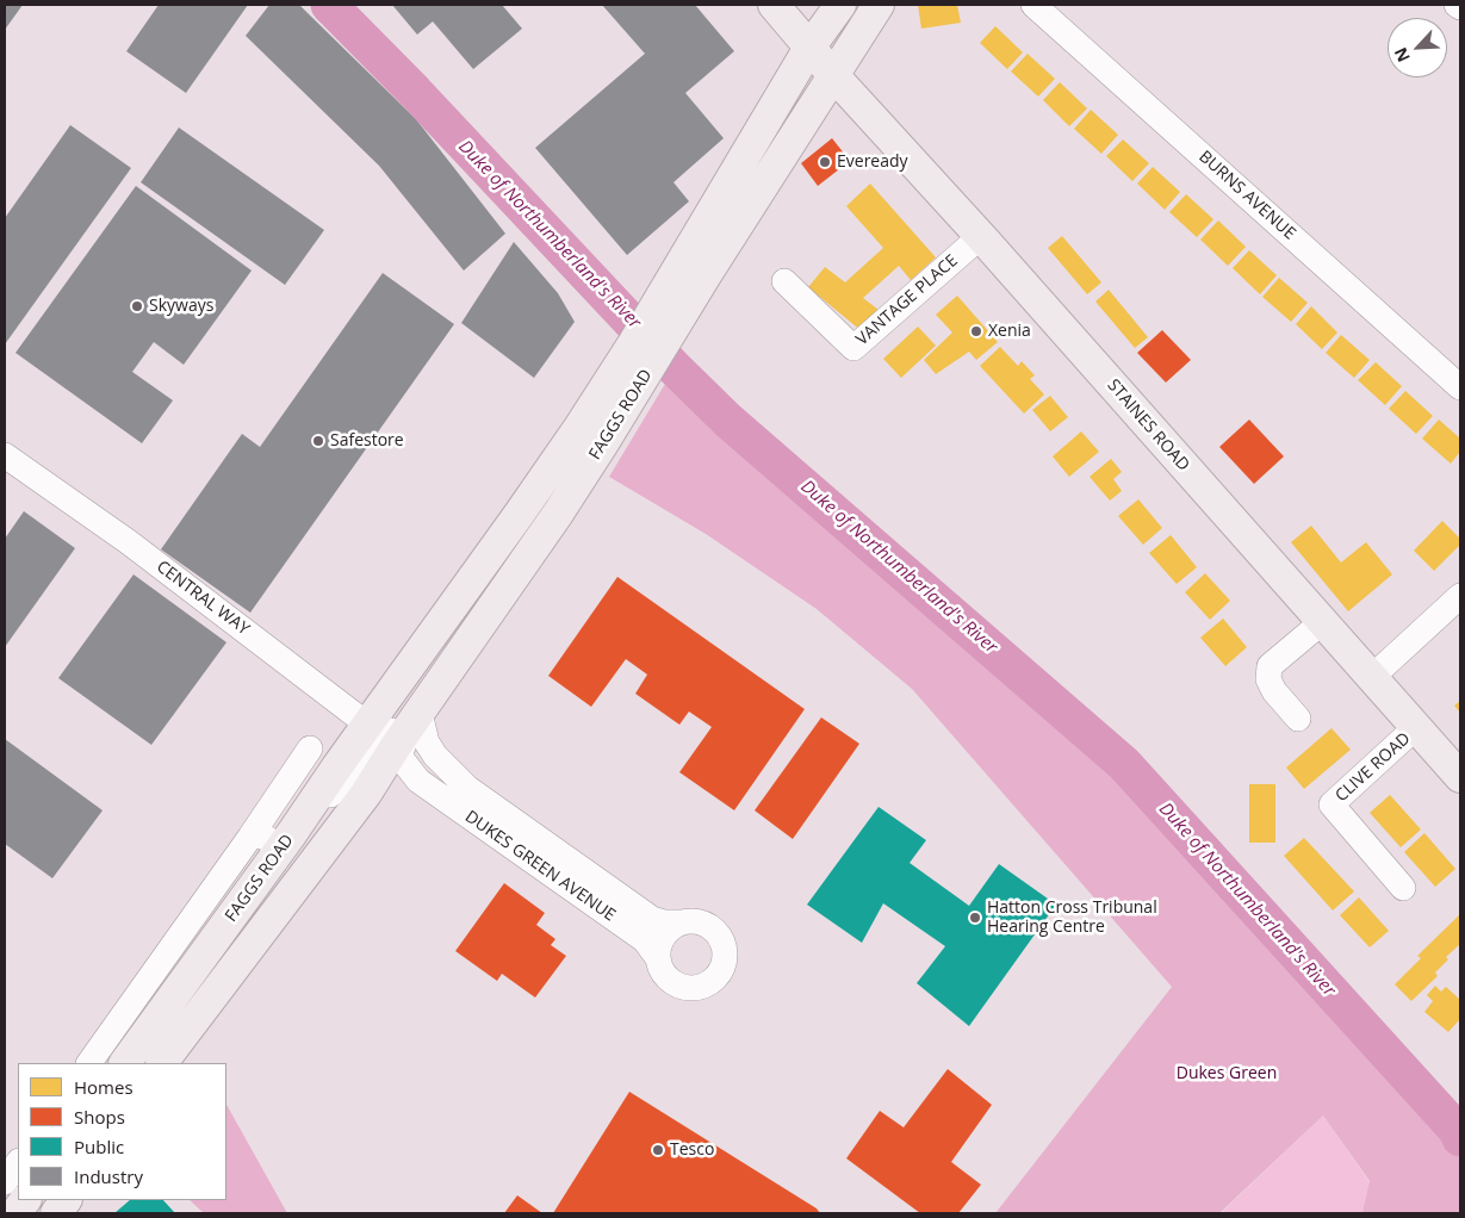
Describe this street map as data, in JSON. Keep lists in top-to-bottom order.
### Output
{
  "streets": {
    "main road": ["FAGGS ROAD", "STAINES ROAD"],
    "street": [
      "BURNS AVENUE",
      "VANTAGE PLACE",
      "CENTRAL WAY",
      "CLIVE ROAD",
      "DUKES GREEN AVENUE"
    ]
  },
  "crossings": [
    ["VANTAGE PLACE", "STAINES ROAD"],
    ["FAGGS ROAD", "STAINES ROAD"],
    ["FAGGS ROAD", "CENTRAL WAY"],
    ["FAGGS ROAD", "DUKES GREEN AVENUE"],
    ["STAINES ROAD", "CLIVE ROAD"],
    ["CENTRAL WAY", "DUKES GREEN AVENUE"]
  ],
  "water": ["Duke of Northumberland's River"],
  "parks": ["Dukes Green"],
  "places": [
    "Eveready",
    "Skyways",
    "Xenia",
    "Safestore",
    "Hatton Cross Tribunal Hearing Centre",
    "Tesco"
  ],
  "legend": [
    "Homes",
    "Shops",
    "Public",
    "Industry"
  ],
  "north": "bottom left"
}
